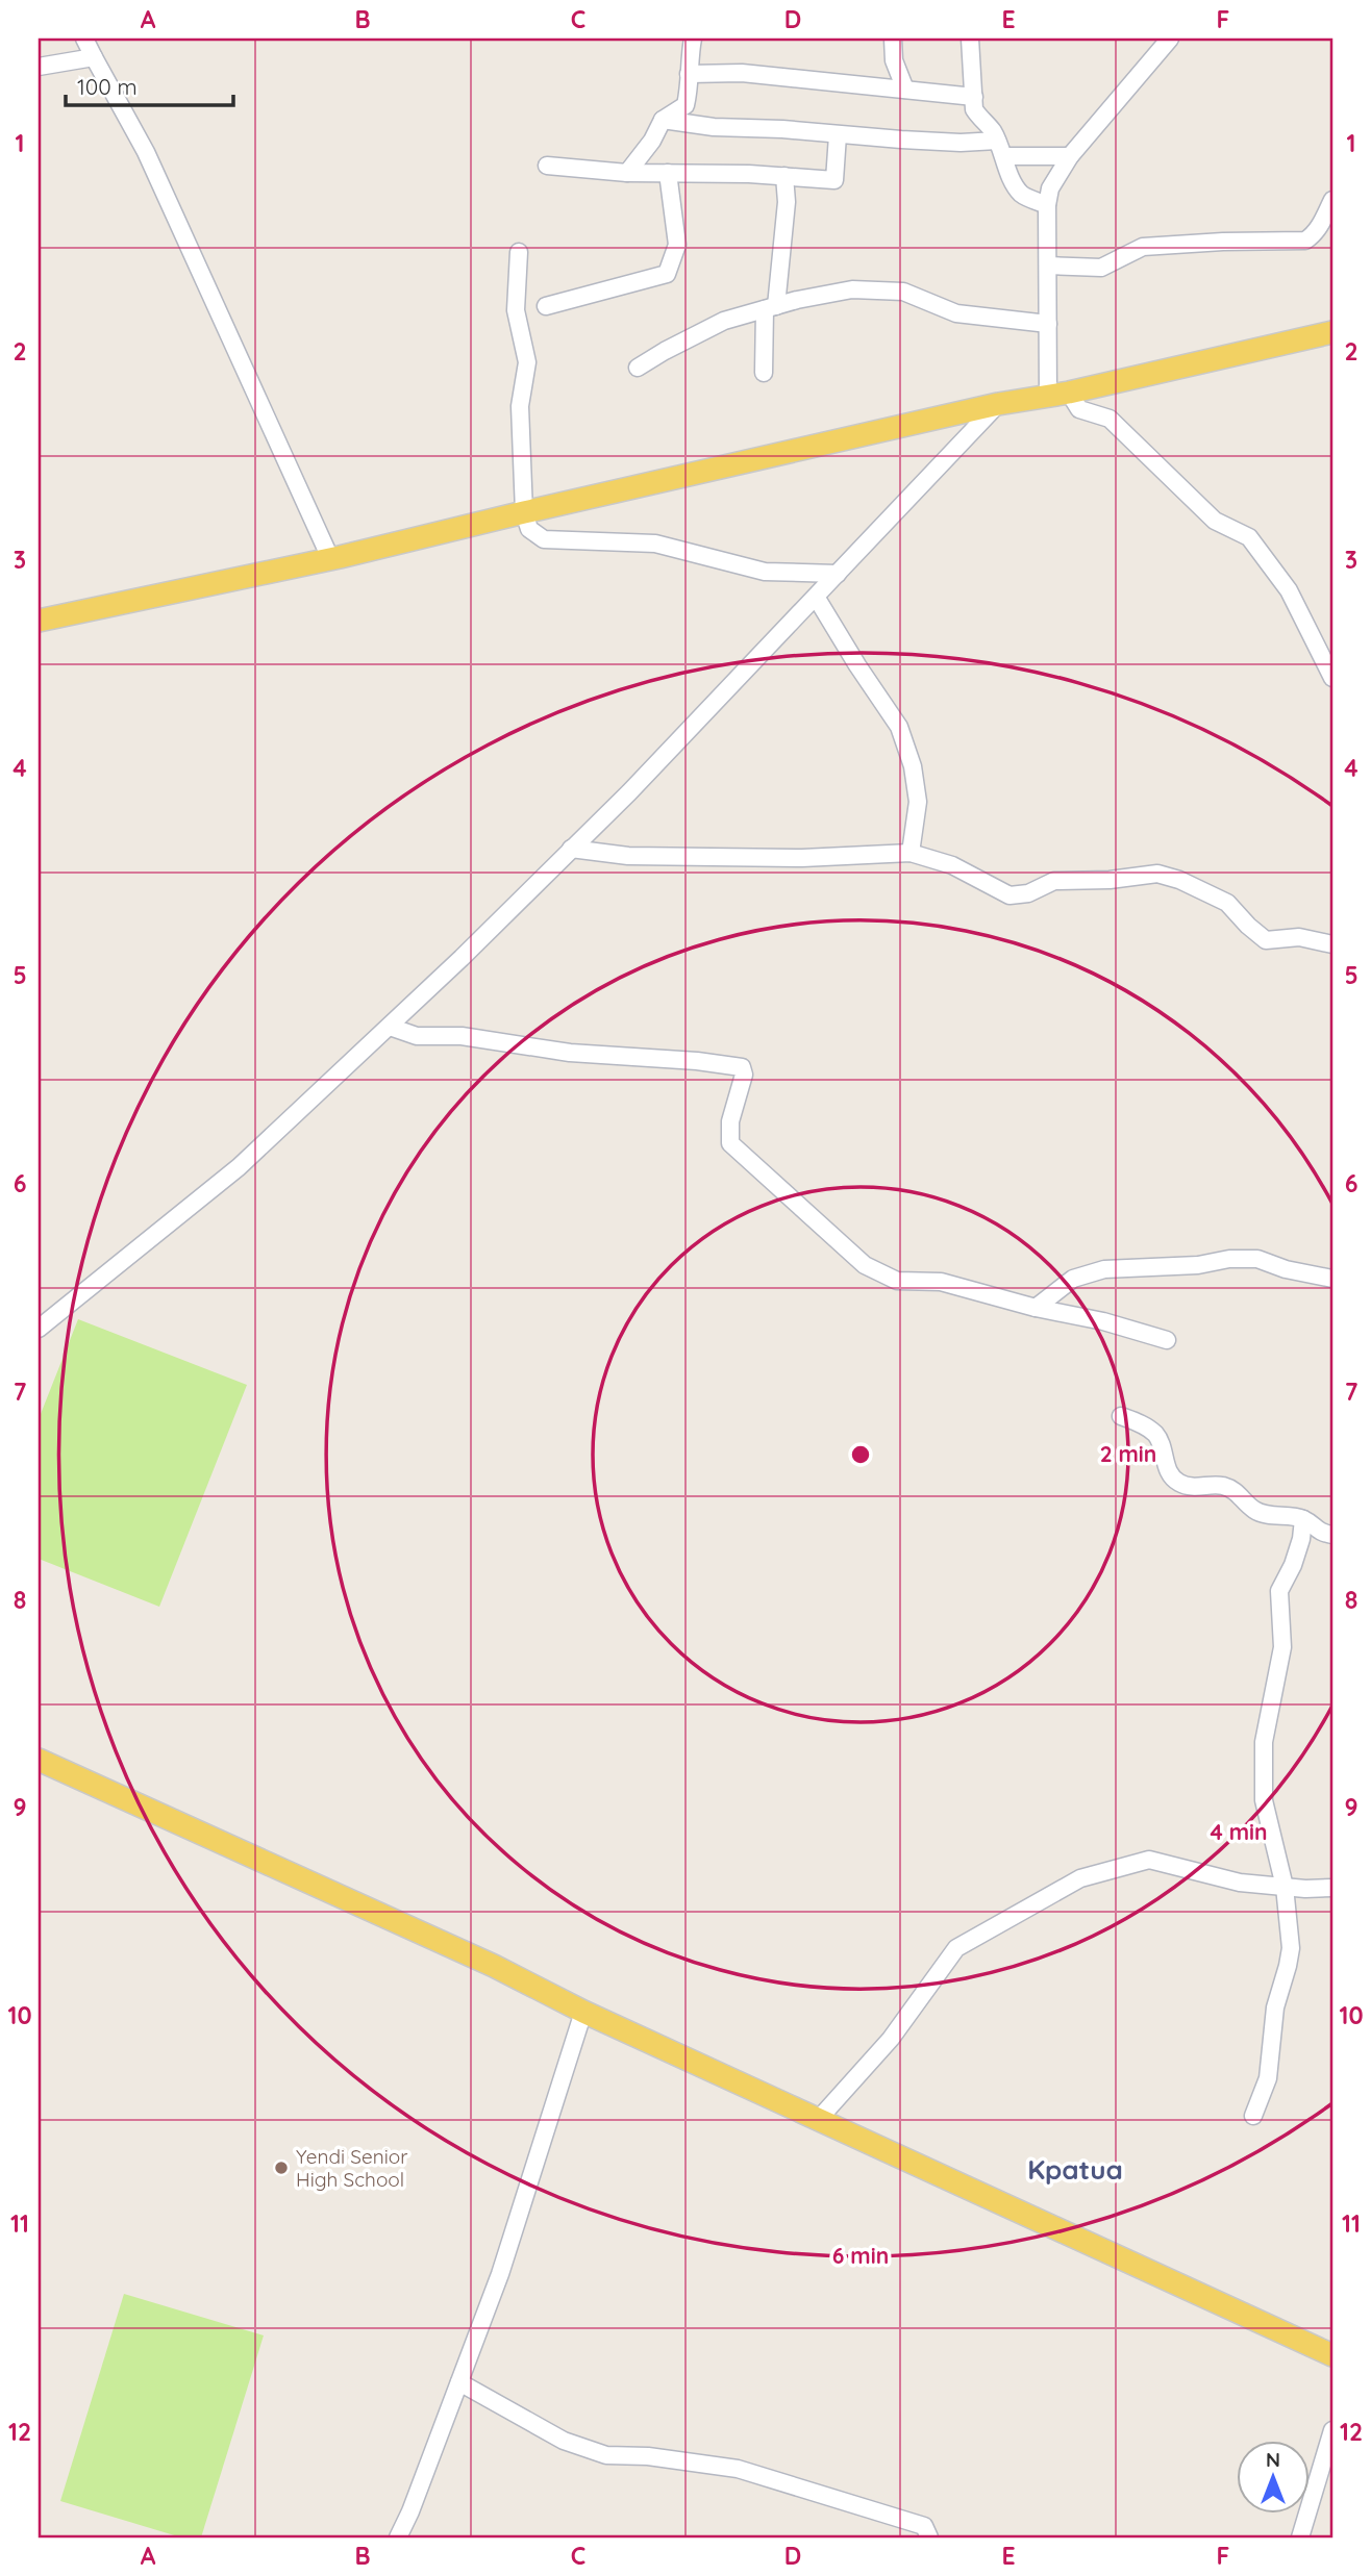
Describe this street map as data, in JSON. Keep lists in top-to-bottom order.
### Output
{
  "districts": ["Kpatua"],
  "places": ["Yendi Senior High School"],
  "scale_bar": "100 m",
  "north": "top",
  "grid": {
    "columns": [
      "A",
      "B",
      "C",
      "D",
      "E",
      "F"
    ],
    "rows": [
      "1",
      "2",
      "3",
      "4",
      "5",
      "6",
      "7",
      "8",
      "9",
      "10",
      "11",
      "12"
    ]
  },
  "rings": ["2 min", "4 min", "6 min"]
}
